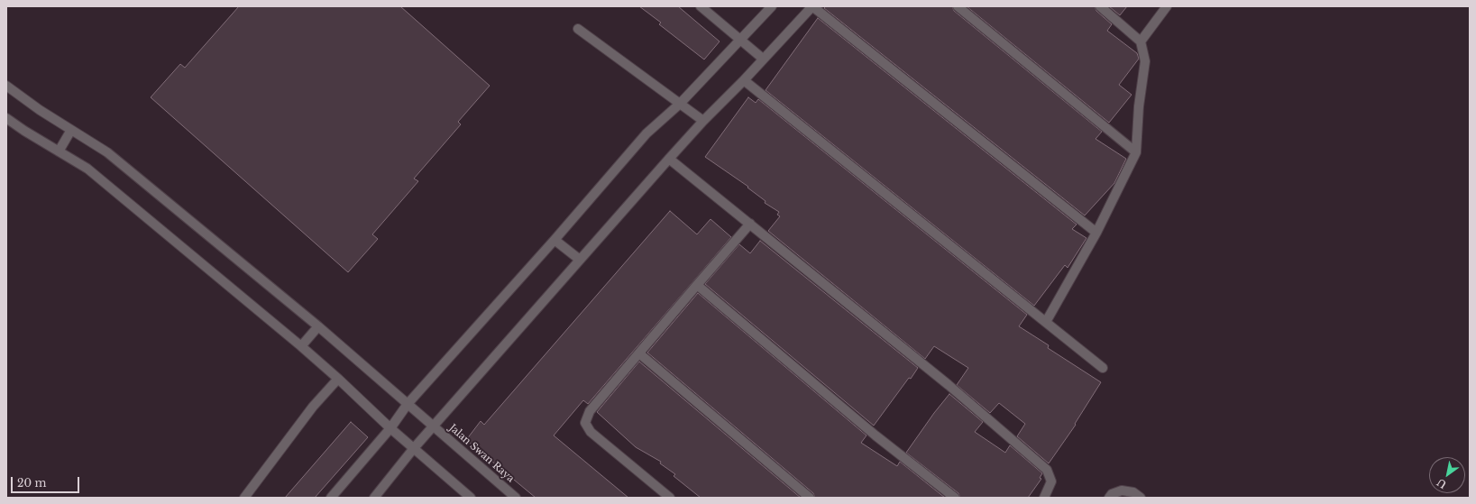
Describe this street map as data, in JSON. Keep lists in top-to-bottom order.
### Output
{
  "streets": {
    "street": ["Jalan Swan Raya"]
  },
  "scale_bar": "20 m",
  "north": "bottom left"
}
